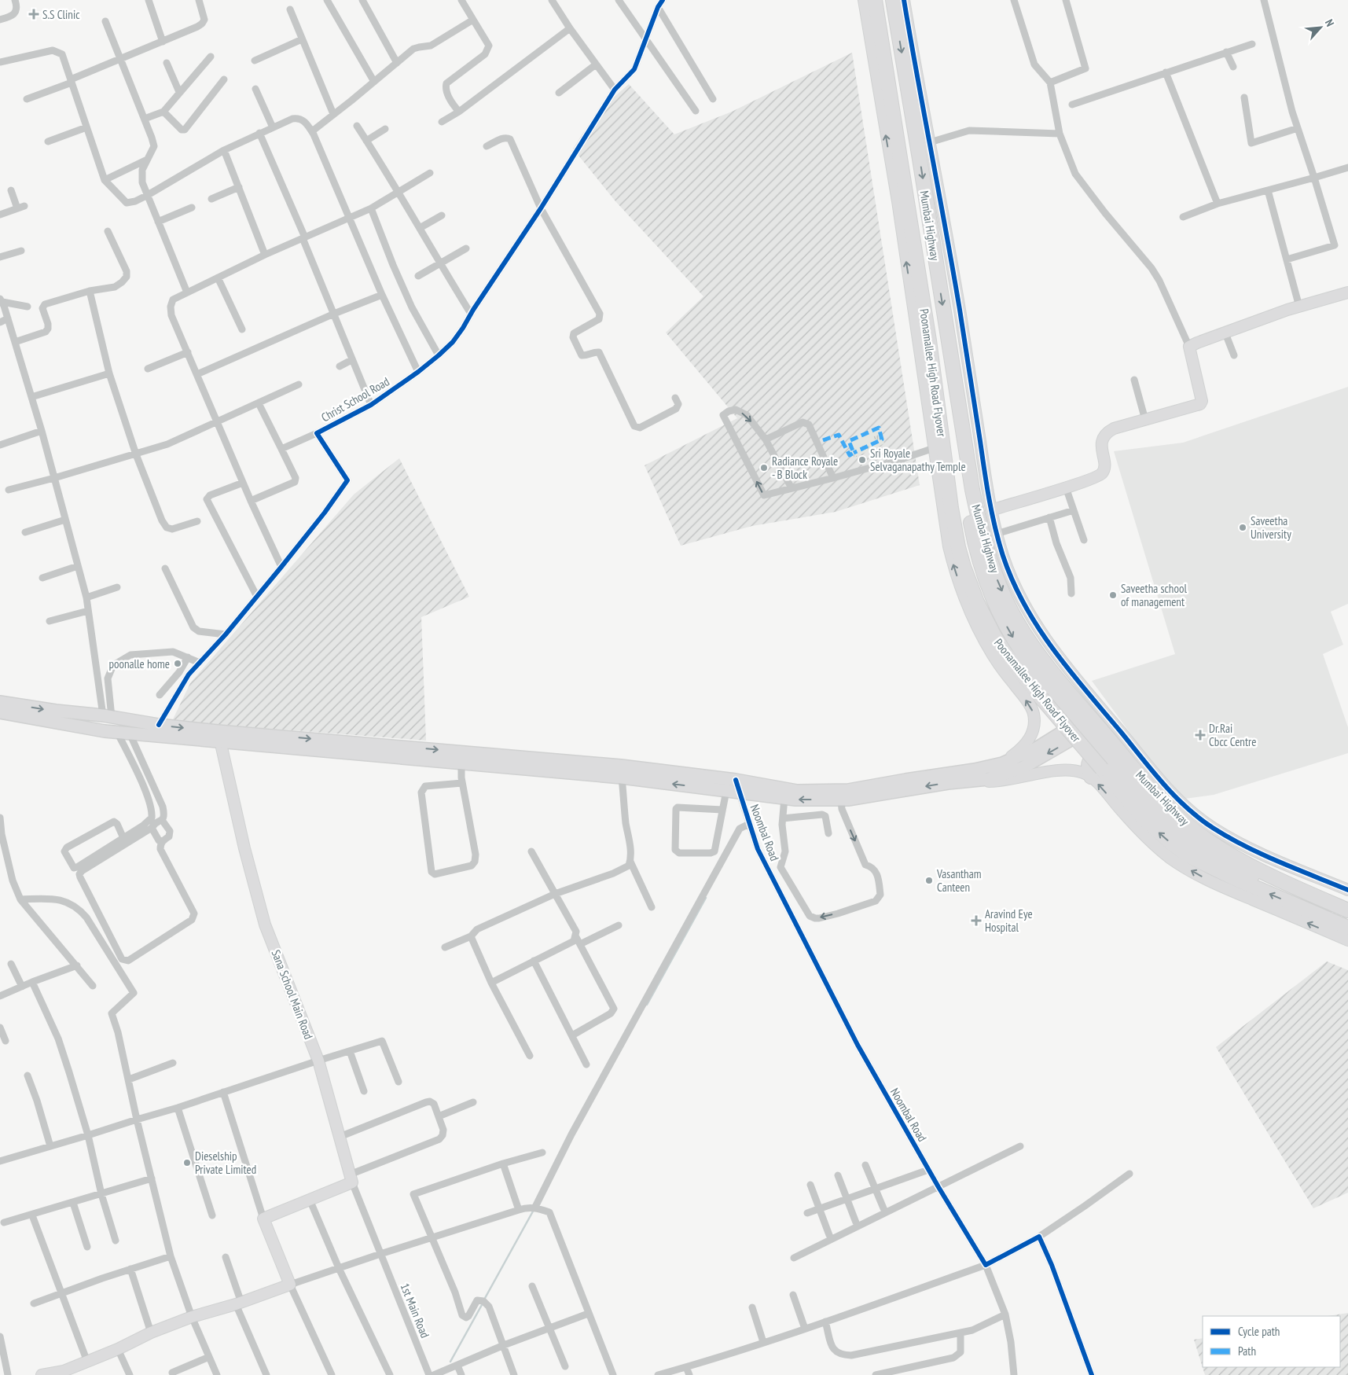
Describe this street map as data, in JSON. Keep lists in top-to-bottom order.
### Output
{
  "streets": {
    "highway": ["Mumbai Highway", "Poonamallee High Road Flyover"],
    "street": [
      "Christ School Road",
      "Noombal Road",
      "Sana School Main Road",
      "1st Main Road"
    ]
  },
  "crossings": [
    ["Mumbai Highway", "Poonamallee High Road Flyover"],
    ["Sana School Main Road", "1st Main Road"]
  ],
  "places": {
    "health": ["S.S Clinic", "Dr.Rai Cbcc Centre", "Aravind Eye Hospital"],
    "other": [
      "Sri Royale Selvaganapathy Temple",
      "Radiance Royale - B Block",
      "Saveetha University",
      "Saveetha school of management",
      "poonalle home",
      "Vasantham Canteen",
      "Dieselship Private Limited"
    ]
  },
  "legend": ["Cycle path", "Path"],
  "north": "top right"
}
